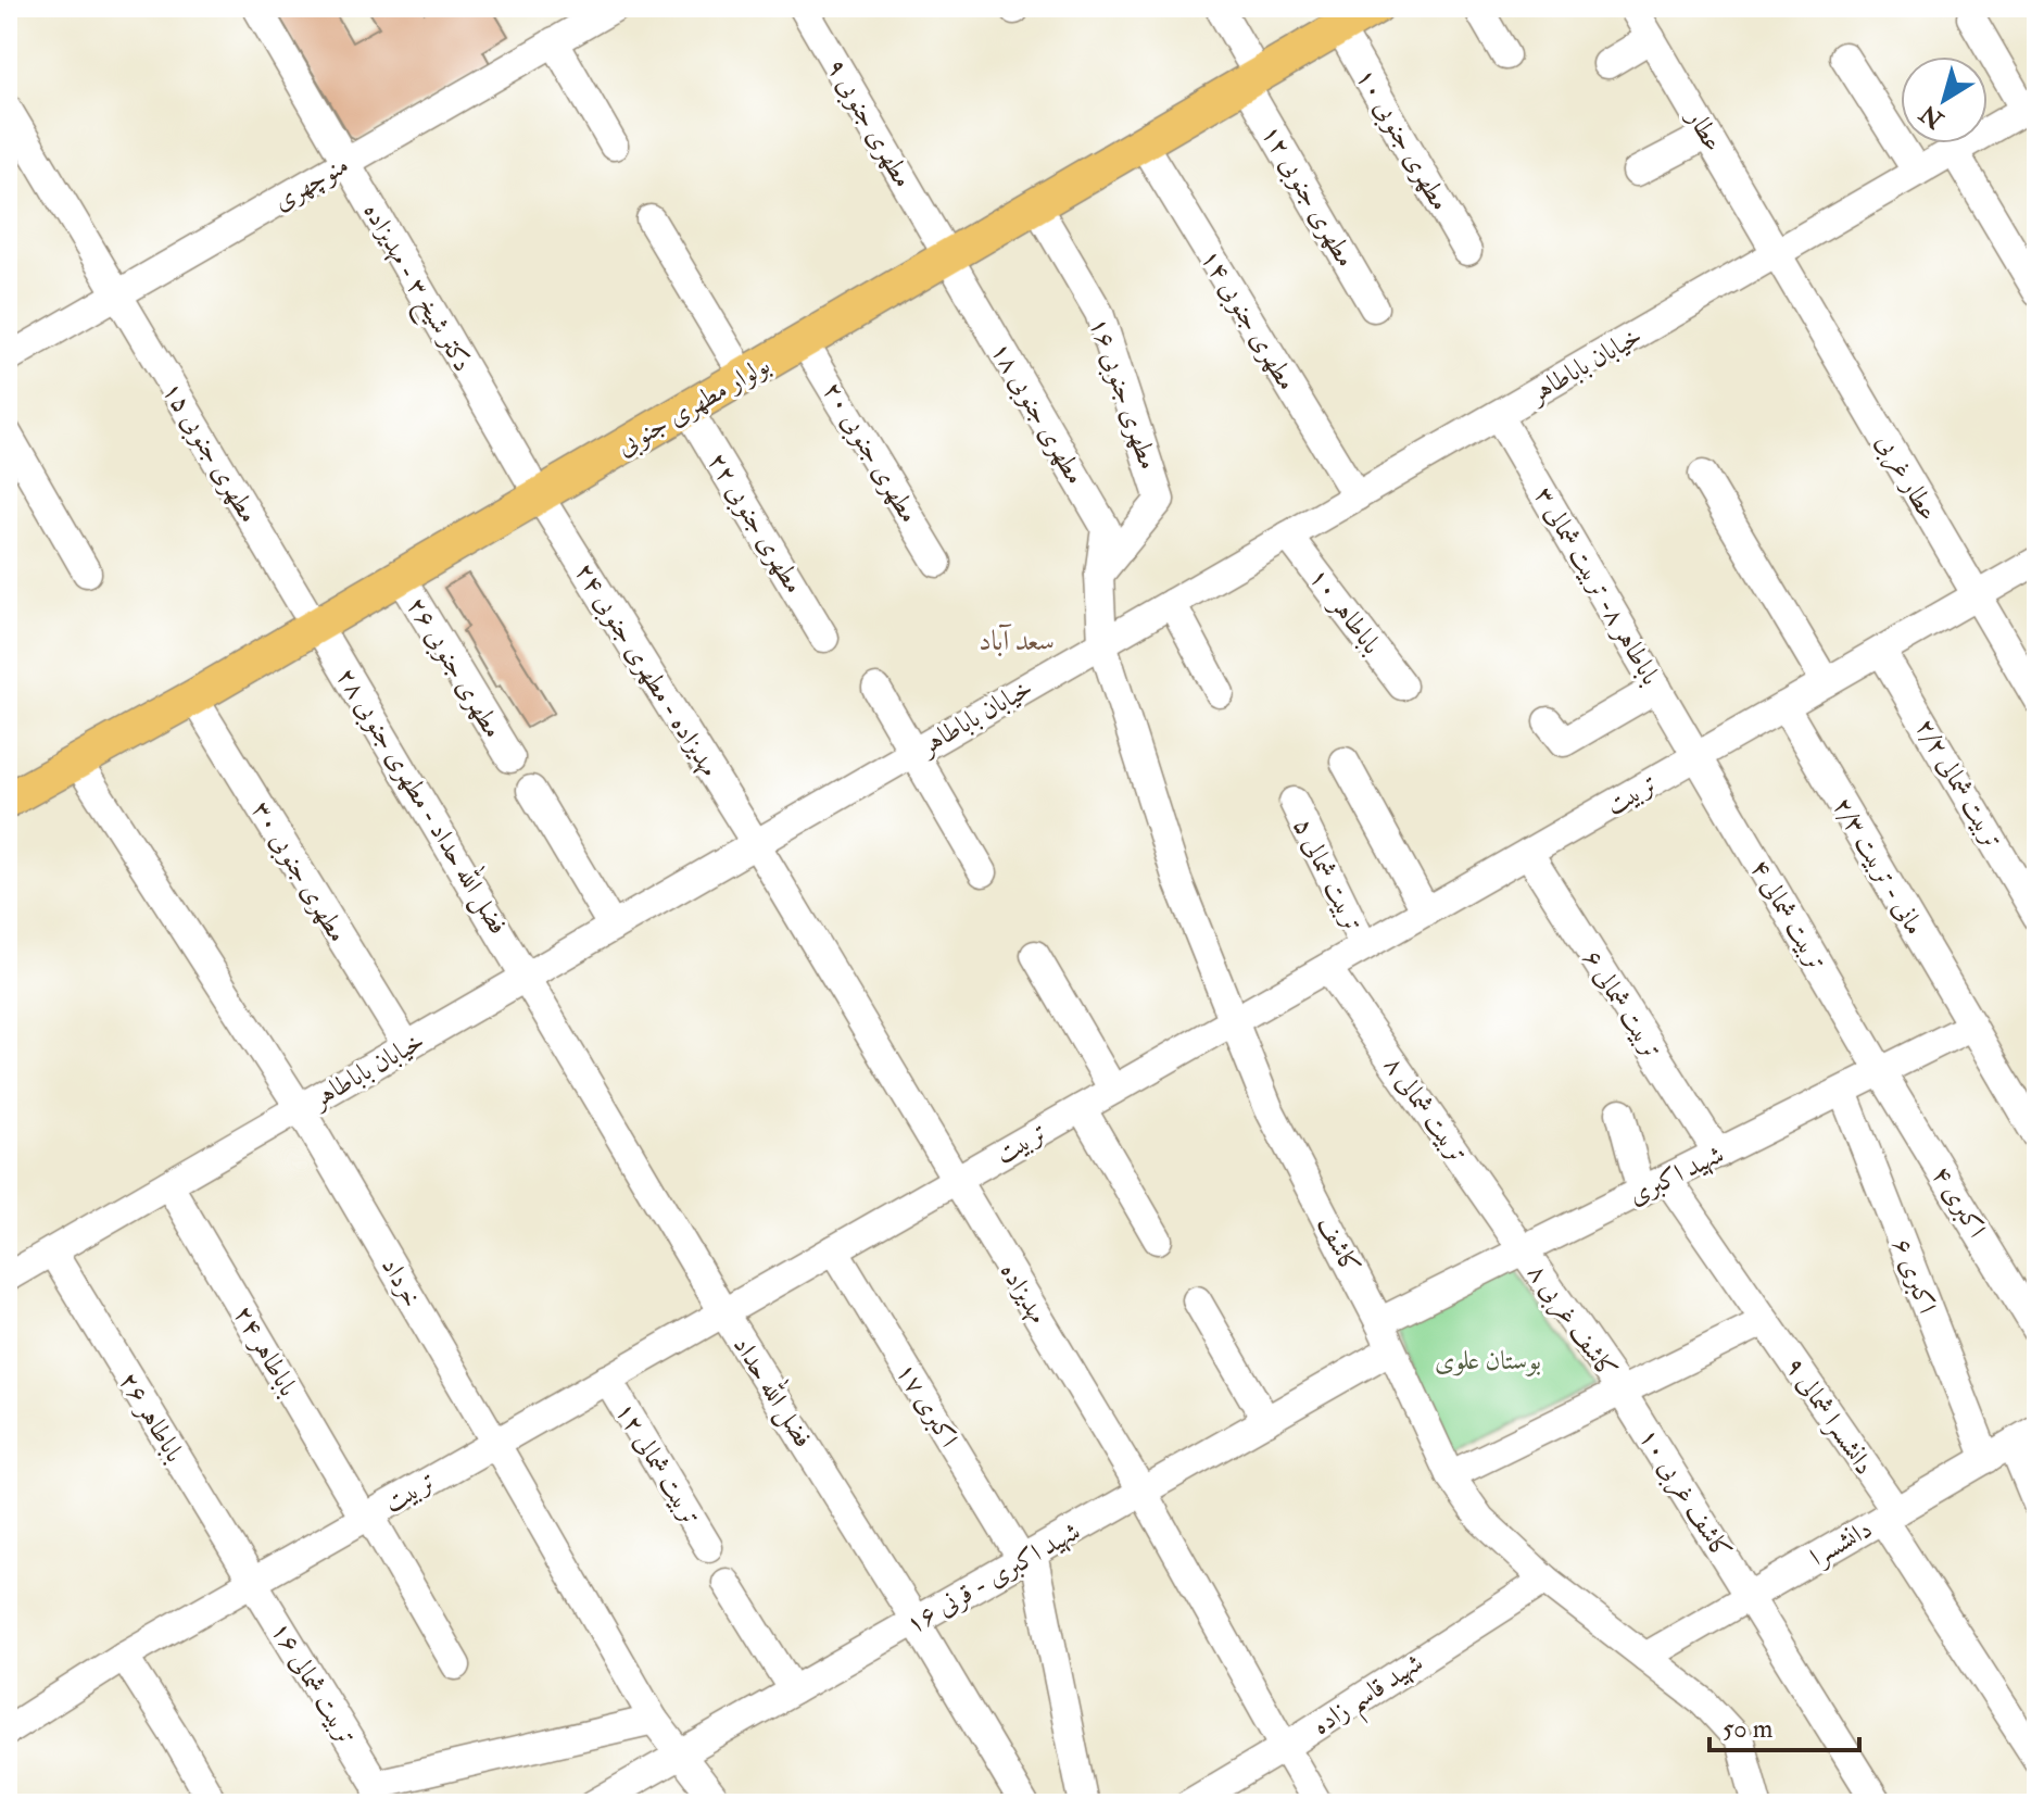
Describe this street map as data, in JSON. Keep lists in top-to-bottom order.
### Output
{
  "streets": {
    "main road": ["بولوار مطهری جنوبی"],
    "street": [
      "مطهری جنوبی ۹",
      "عطار",
      "مطهری جنوبی ۱۰",
      "منوچهری",
      "مطهری جنوبی ۱۲",
      "دکتر شیخ ۳ - مهدیزاده",
      "مطهری جنوبی ۱۴",
      "خیابان باباطاهر",
      "مطهری جنوبی ۱۶",
      "مطهری جنوبی ۱۸",
      "مطهری جنوبی ۱۵",
      "مطهری جنوبی ۲۰",
      "عطار غربی",
      "مطهری جنوبی ۲۲",
      "باباطاهر ۸- تربیت شمالی ۳",
      "باباطاهر ۱۰",
      "مطهری جنوبی ۲۶",
      "مهدیزاده - مطهری جنوبی ۲۴",
      "تربیت شمالی ۲/۲",
      "تربیت",
      "فضل الله حداد - مطهری جنوبی ۲۸",
      "مانی - تربیت ۲/۳",
      "مطهری جنوبی ۳۰",
      "تربیت شمالی ۵",
      "تربیت شمالی ۴",
      "تربیت شمالی ۶",
      "تربیت شمالی ۸",
      "شهید اکبری",
      "اکبری ۴",
      "کاشف",
      "اکبری ۶",
      "خرداد",
      "مهدیزاده",
      "کاشف غربی ۸",
      "باباطاهر ۲۴",
      "فضل الله حداد",
      "اکبری ۱۷",
      "دانشسرا شمالی ۹",
      "باباطاهر ۲۶",
      "تربیت شمالی ۱۲",
      "کاشف غربی ۱۰",
      "دانشسرا",
      "شهید اکبری - قرنی ۱۶",
      "تربیت شمالی ۱۶",
      "شهید قاسم زاده"
    ]
  },
  "crossings": [
    ["مطهری جنوبی ۹", "بولوار مطهری جنوبی"],
    ["مطهری جنوبی ۹", "مطهری جنوبی ۱۸"],
    ["عطار", "خیابان باباطاهر"],
    ["عطار", "عطار غربی"],
    ["مطهری جنوبی ۱۰", "بولوار مطهری جنوبی"],
    ["منوچهری", "دکتر شیخ ۳ - مهدیزاده"],
    ["منوچهری", "مطهری جنوبی ۱۵"],
    ["مطهری جنوبی ۱۲", "بولوار مطهری جنوبی"],
    ["دکتر شیخ ۳ - مهدیزاده", "بولوار مطهری جنوبی"],
    ["دکتر شیخ ۳ - مهدیزاده", "مهدیزاده - مطهری جنوبی ۲۴"],
    ["مطهری جنوبی ۱۴", "خیابان باباطاهر"],
    ["مطهری جنوبی ۱۴", "بولوار مطهری جنوبی"],
    ["خیابان باباطاهر", "عطار غربی"],
    ["خیابان باباطاهر", "باباطاهر ۸- تربیت شمالی ۳"],
    ["خیابان باباطاهر", "باباطاهر ۱۰"],
    ["خیابان باباطاهر", "مهدیزاده - مطهری جنوبی ۲۴"],
    ["خیابان باباطاهر", "فضل الله حداد - مطهری جنوبی ۲۸"],
    ["خیابان باباطاهر", "مطهری جنوبی ۳۰"],
    ["خیابان باباطاهر", "کاشف"],
    ["خیابان باباطاهر", "خرداد"],
    ["خیابان باباطاهر", "مهدیزاده"],
    ["خیابان باباطاهر", "باباطاهر ۲۴"],
    ["خیابان باباطاهر", "فضل الله حداد"],
    ["خیابان باباطاهر", "باباطاهر ۲۶"],
    ["مطهری جنوبی ۱۶", "بولوار مطهری جنوبی"],
    ["مطهری جنوبی ۱۶", "مطهری جنوبی ۱۸"],
    ["مطهری جنوبی ۱۶", "کاشف"],
    ["بولوار مطهری جنوبی", "مطهری جنوبی ۱۸"],
    ["بولوار مطهری جنوبی", "مطهری جنوبی ۱۵"],
    ["بولوار مطهری جنوبی", "مطهری جنوبی ۲۰"],
    ["بولوار مطهری جنوبی", "مطهری جنوبی ۲۲"],
    ["بولوار مطهری جنوبی", "مطهری جنوبی ۲۶"],
    ["بولوار مطهری جنوبی", "مهدیزاده - مطهری جنوبی ۲۴"],
    ["بولوار مطهری جنوبی", "فضل الله حداد - مطهری جنوبی ۲۸"],
    ["بولوار مطهری جنوبی", "مطهری جنوبی ۳۰"],
    ["بولوار مطهری جنوبی", "خرداد"],
    ["مطهری جنوبی ۱۸", "کاشف"],
    ["مطهری جنوبی ۱۵", "فضل الله حداد - مطهری جنوبی ۲۸"],
    ["عطار غربی", "تربیت"],
    ["باباطاهر ۸- تربیت شمالی ۳", "تربیت"],
    ["باباطاهر ۸- تربیت شمالی ۳", "تربیت شمالی ۴"],
    ["مهدیزاده - مطهری جنوبی ۲۴", "مهدیزاده"],
    ["تربیت شمالی ۲/۲", "تربیت"],
    ["تربیت", "مانی - تربیت ۲/۳"],
    ["تربیت", "تربیت شمالی ۵"],
    ["تربیت", "تربیت شمالی ۴"],
    ["تربیت", "تربیت شمالی ۶"],
    ["تربیت", "تربیت شمالی ۸"],
    ["تربیت", "کاشف"],
    ["تربیت", "خرداد"],
    ["تربیت", "مهدیزاده"],
    ["تربیت", "باباطاهر ۲۴"],
    ["تربیت", "فضل الله حداد"],
    ["تربیت", "اکبری ۱۷"],
    ["تربیت", "باباطاهر ۲۶"],
    ["تربیت", "تربیت شمالی ۱۲"],
    ["تربیت", "تربیت شمالی ۱۶"],
    ["فضل الله حداد - مطهری جنوبی ۲۸", "فضل الله حداد"],
    ["مانی - تربیت ۲/۳", "شهید اکبری"],
    ["تربیت شمالی ۴", "شهید اکبری"],
    ["تربیت شمالی ۴", "اکبری ۴"],
    ["تربیت شمالی ۶", "شهید اکبری"],
    ["تربیت شمالی ۸", "شهید اکبری"],
    ["تربیت شمالی ۸", "کاشف غربی ۸"],
    ["شهید اکبری", "اکبری ۴"],
    ["شهید اکبری", "کاشف"],
    ["شهید اکبری", "اکبری ۶"],
    ["شهید اکبری", "کاشف غربی ۸"],
    ["کاشف", "دانشسرا"],
    ["کاشف", "شهید اکبری - قرنی ۱۶"],
    ["کاشف", "شهید قاسم زاده"],
    ["اکبری ۶", "دانشسرا"],
    ["خرداد", "شهید اکبری - قرنی ۱۶"],
    ["مهدیزاده", "شهید اکبری - قرنی ۱۶"],
    ["مهدیزاده", "شهید قاسم زاده"],
    ["کاشف غربی ۸", "کاشف غربی ۱۰"],
    ["فضل الله حداد", "شهید اکبری - قرنی ۱۶"],
    ["اکبری ۱۷", "شهید اکبری - قرنی ۱۶"],
    ["دانشسرا شمالی ۹", "دانشسرا"],
    ["باباطاهر ۲۶", "تربیت شمالی ۱۶"],
    ["کاشف غربی ۱۰", "دانشسرا"]
  ],
  "districts": ["سعد آباد"],
  "parks": ["بوستان علوی"],
  "scale_bar": "50 m",
  "north": "bottom left"
}
